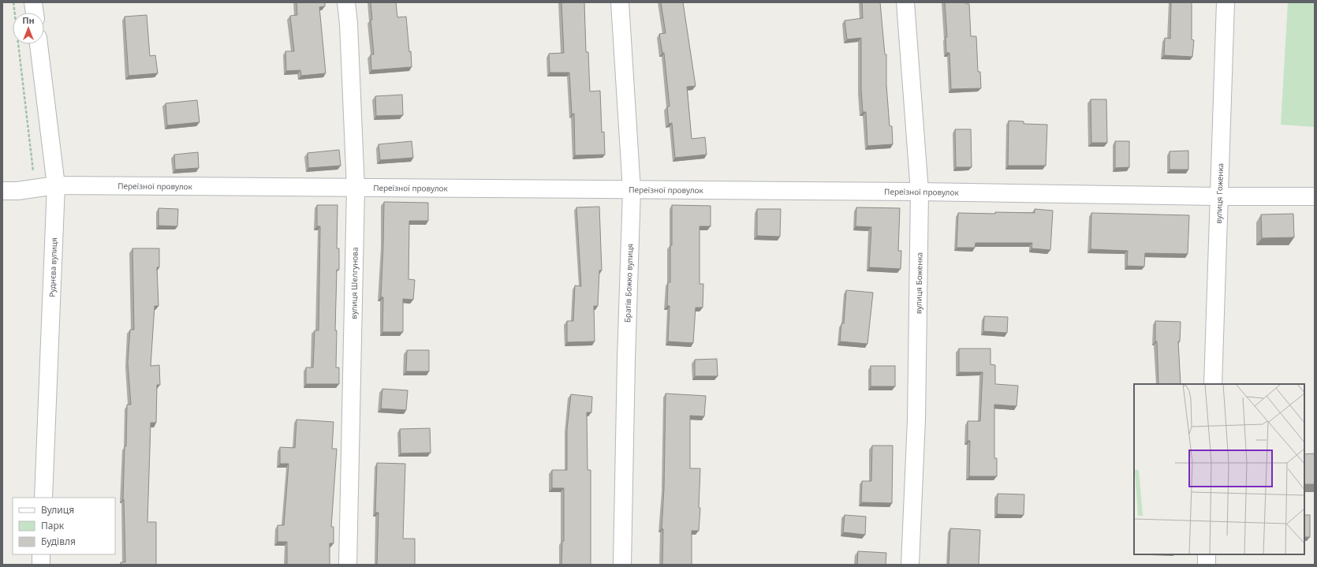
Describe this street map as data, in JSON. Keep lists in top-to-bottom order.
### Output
{
  "streets": {
    "street": [
      "Переїзної провулок",
      "вулиця Гоженка",
      "Руднєва вулиця",
      "вулиця Шелгунова",
      "Братів Божко вулиця",
      "вулиця Боженка"
    ]
  },
  "crossings": [
    ["Переїзної провулок", "вулиця Гоженка"],
    ["Переїзної провулок", "Руднєва вулиця"],
    ["Переїзної провулок", "вулиця Шелгунова"],
    ["Переїзної провулок", "Братів Божко вулиця"],
    ["Переїзної провулок", "вулиця Боженка"]
  ],
  "legend": ["Вулиця", "Парк", "Будівля"],
  "north": "top"
}
